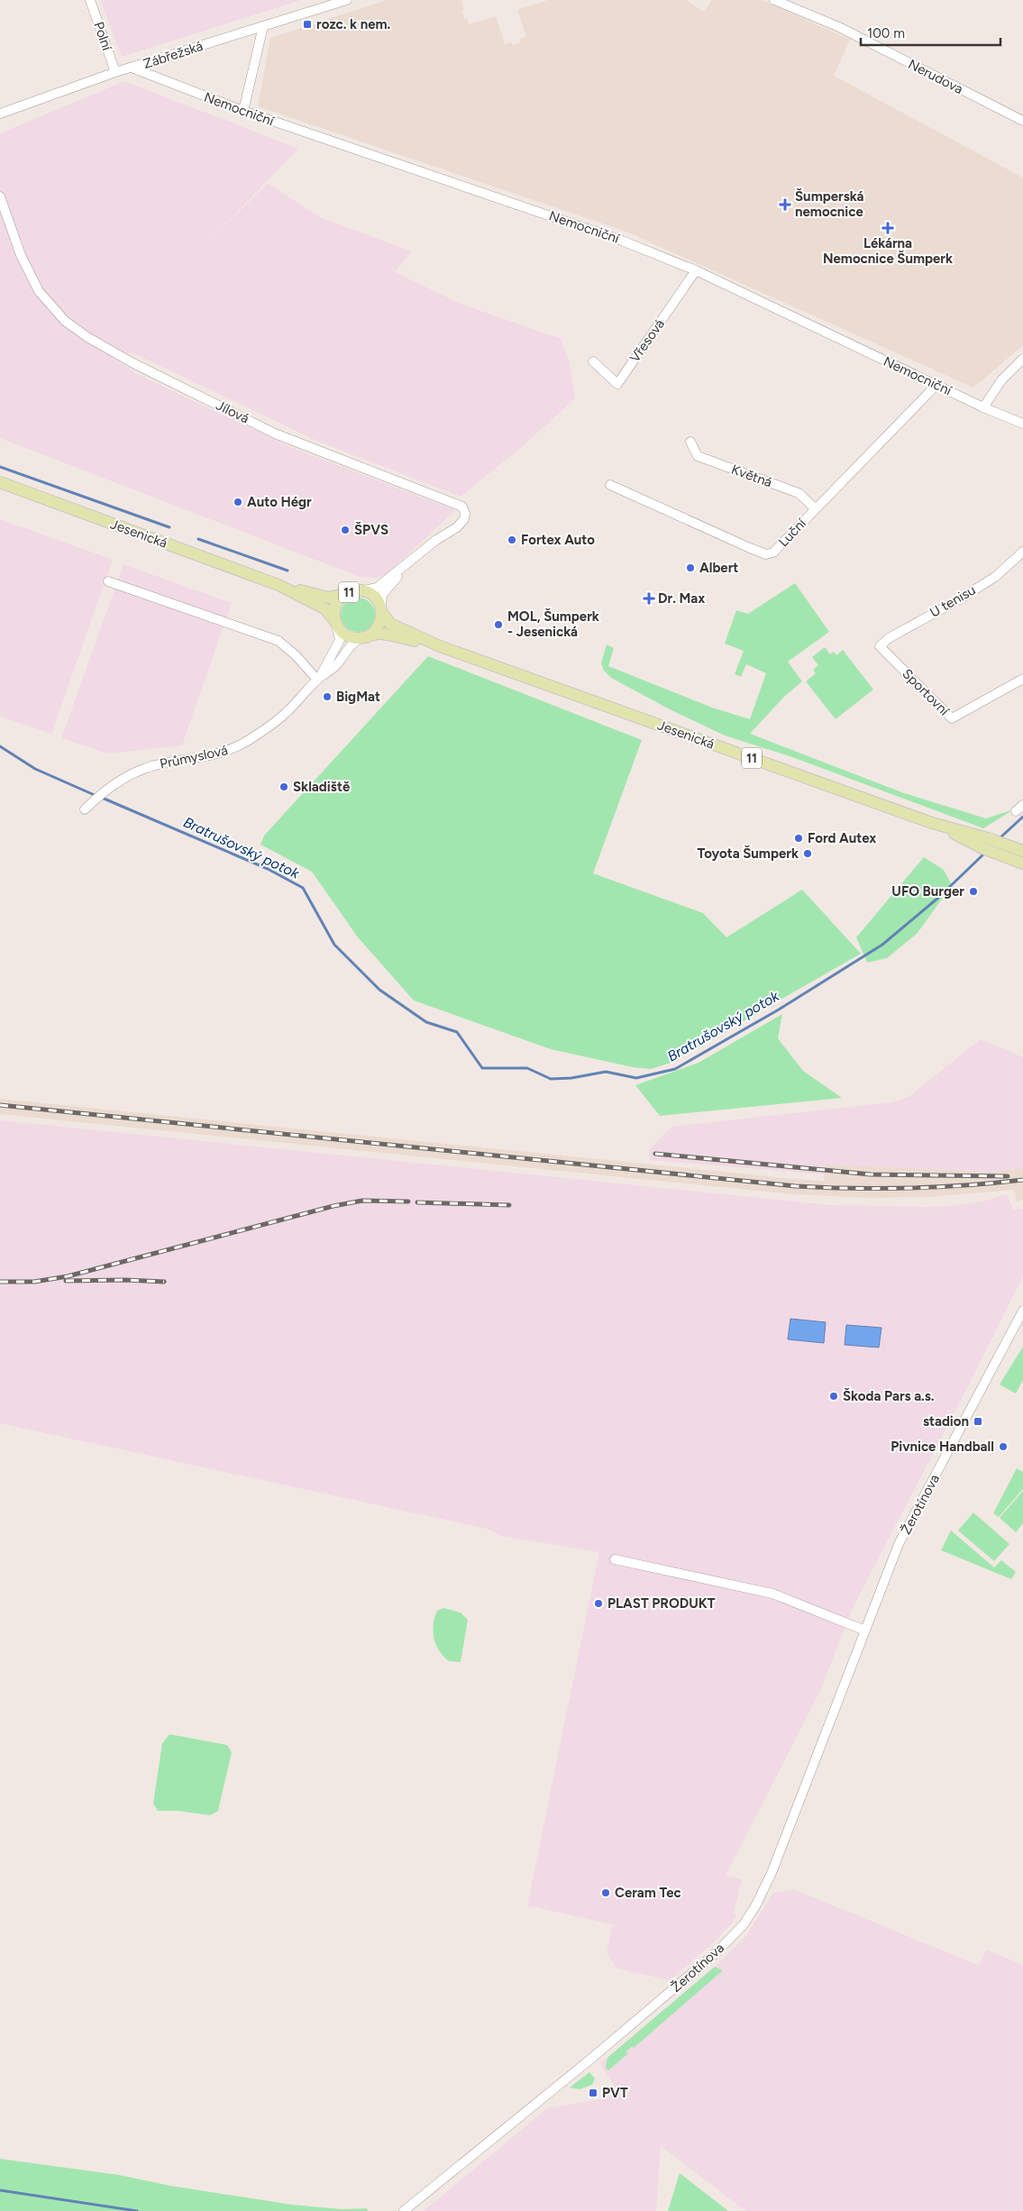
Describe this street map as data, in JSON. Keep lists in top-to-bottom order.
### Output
{
  "streets": {
    "main road": ["Jesenická", "11"],
    "street": [
      "Polní",
      "Zábřežská",
      "Nerudova",
      "Nemocniční",
      "Vřesová",
      "Jílová",
      "Květná",
      "Luční",
      "U tenisu",
      "Sportovní",
      "Průmyslová",
      "Žerotínova"
    ]
  },
  "crossings": [
    ["Polní", "Zábřežská"],
    ["Zábřežská", "Nemocniční"],
    ["Nemocniční", "Vřesová"],
    ["Nemocniční", "Luční"],
    ["Jílová", "Jesenická"],
    ["Jílová", "11"],
    ["Jílová", "Průmyslová"],
    ["Květná", "Luční"],
    ["Jesenická", "11"],
    ["Jesenická", "Průmyslová"],
    ["11", "Průmyslová"],
    ["U tenisu", "Sportovní"]
  ],
  "water": ["Bratrušovský potok"],
  "places": {
    "transit": ["rozc. k nem.", "stadion", "PVT"],
    "health": ["Šumperská nemocnice", "Lékárna Nemocnice Šumperk", "Dr. Max"],
    "other": [
      "Auto Hégr",
      "ŠPVS",
      "Fortex Auto",
      "Albert",
      "MOL, Šumperk - Jesenická",
      "BigMat",
      "Skladiště",
      "Ford Autex",
      "Toyota Šumperk",
      "UFO Burger",
      "Škoda Pars a.s.",
      "Pivnice Handball",
      "PLAST PRODUKT",
      "Ceram Tec"
    ]
  },
  "scale_bar": "100 m"
}
